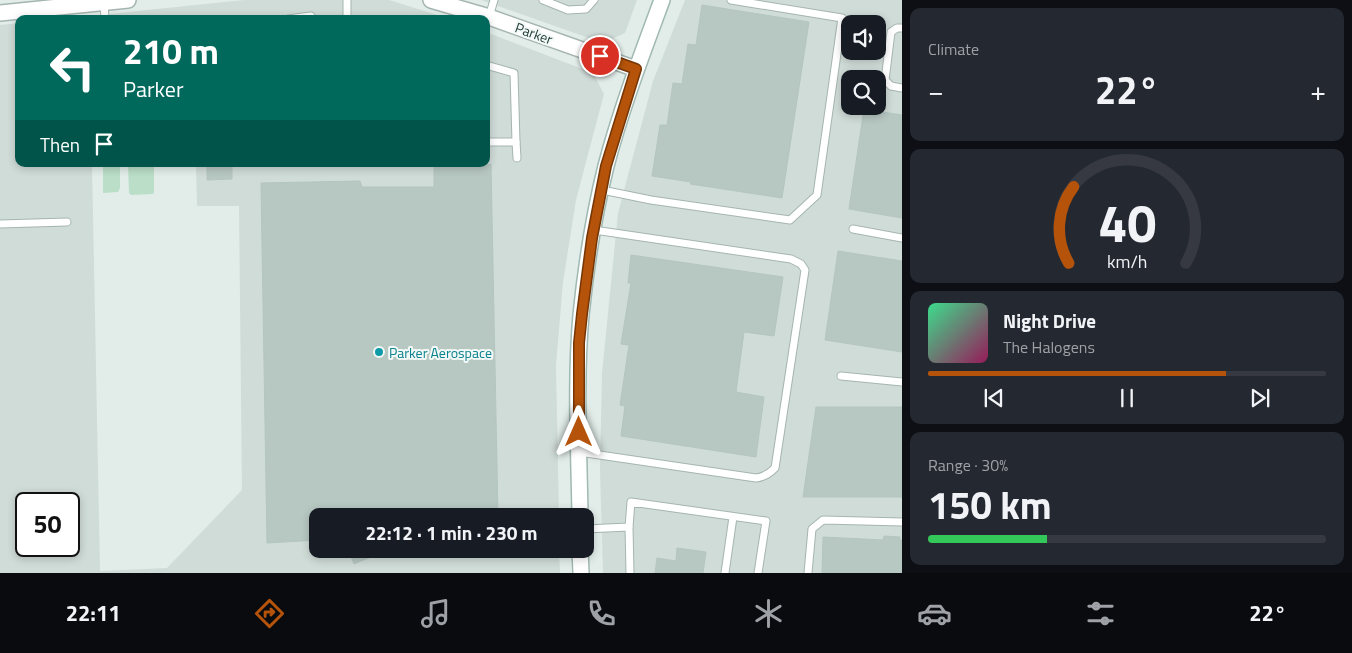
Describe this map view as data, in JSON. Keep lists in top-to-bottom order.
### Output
{
  "streets": {
    "main road": ["Parker"]
  },
  "places": ["Parker Aerospace"],
  "page": {
    "tile": [
      "Climate",
      ["Range · 30%", "150 km"]
    ],
    "turn": ["210 m", "Parker"],
    "heat": ["−", "22°", "+"],
    "then": "Then",
    "song": ["Night Drive", "The Halogens"],
    "limit": "50",
    "trip": "22:12 · 1 min · 230 m",
    "tabs": ["22:11", "22°"],
    "gauge": ["40", "km/h"]
  }
}
